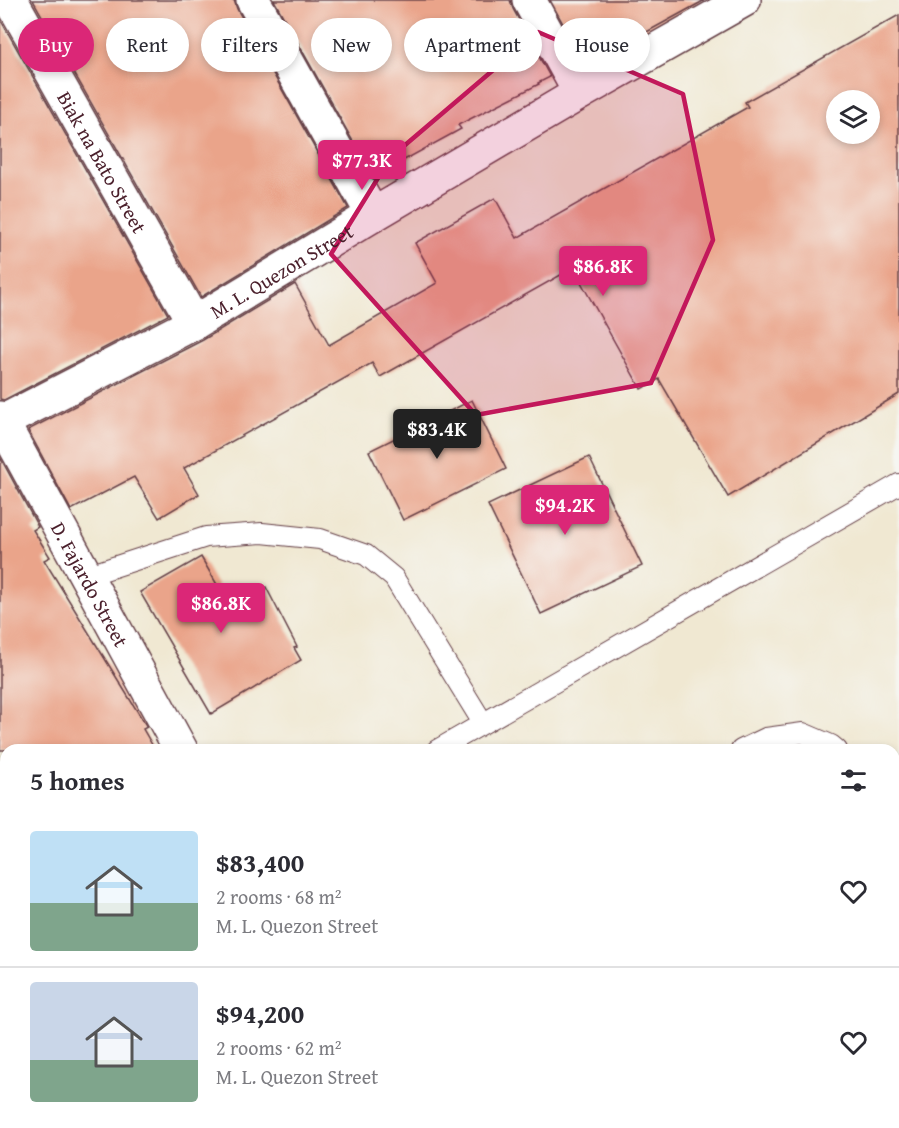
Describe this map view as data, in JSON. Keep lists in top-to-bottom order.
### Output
{
  "streets": {
    "street": ["Biak na Bato Street", "M. L. Quezon Street", "D. Fajardo Street"]
  },
  "crossings": [
    ["Biak na Bato Street", "M. L. Quezon Street"],
    ["M. L. Quezon Street", "D. Fajardo Street"]
  ],
  "page": {
    "chip": [
      "Buy",
      "Rent",
      "Filters",
      "New",
      "Apartment",
      "House"
    ],
    "price": [
      "$77.3K",
      "$86.8K",
      "$83.4K",
      "$94.2K",
      "$86.8K"
    ],
    "heading": "5 homes",
    "list": [
      {
        "name": "$83,400",
        "note": "2 rooms · 68 m² · M. L. Quezon Street"
      },
      {
        "name": "$94,200",
        "note": "2 rooms · 62 m² · M. L. Quezon Street"
      }
    ]
  }
}
